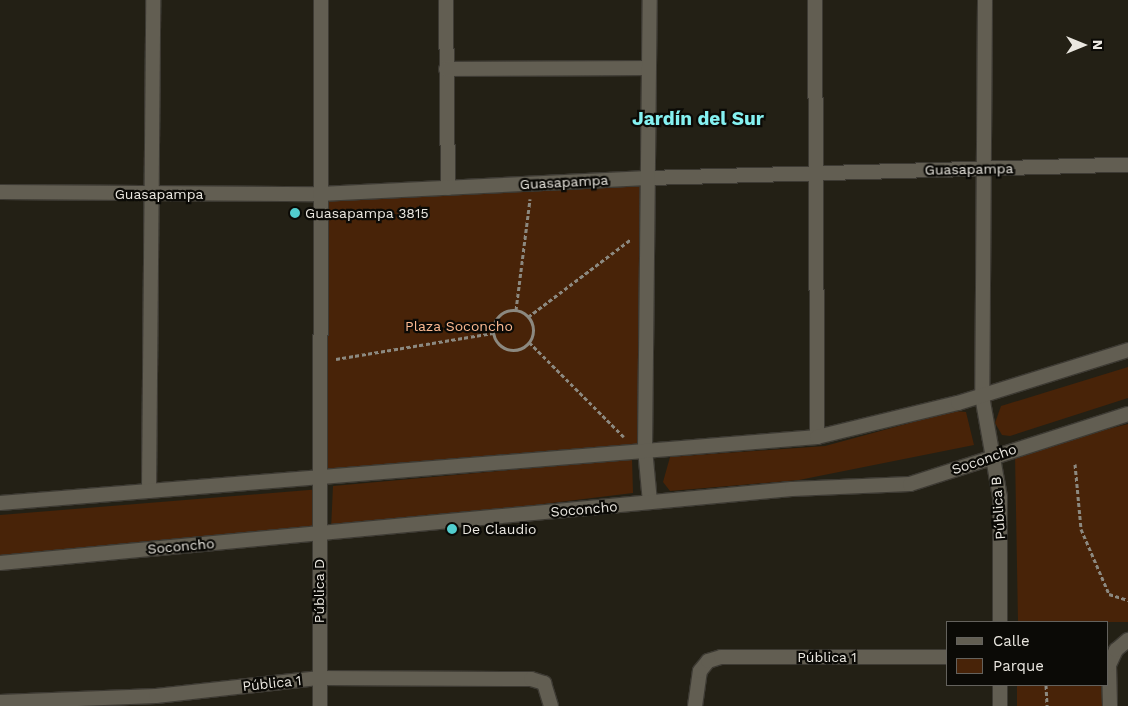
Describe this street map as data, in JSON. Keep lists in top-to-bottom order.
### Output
{
  "streets": {
    "street": [
      "Guasapampa",
      "Soconcho",
      "Pública B",
      "Pública D",
      "Pública 1"
    ]
  },
  "crossings": [
    ["Guasapampa", "Pública B"],
    ["Guasapampa", "Pública D"],
    ["Soconcho", "Pública B"],
    ["Soconcho", "Pública D"],
    ["Pública D", "Pública 1"]
  ],
  "districts": ["Jardín del Sur"],
  "parks": ["Plaza Soconcho"],
  "places": ["Guasapampa 3815", "De Claudio"],
  "legend": ["Calle", "Parque"],
  "north": "right"
}
